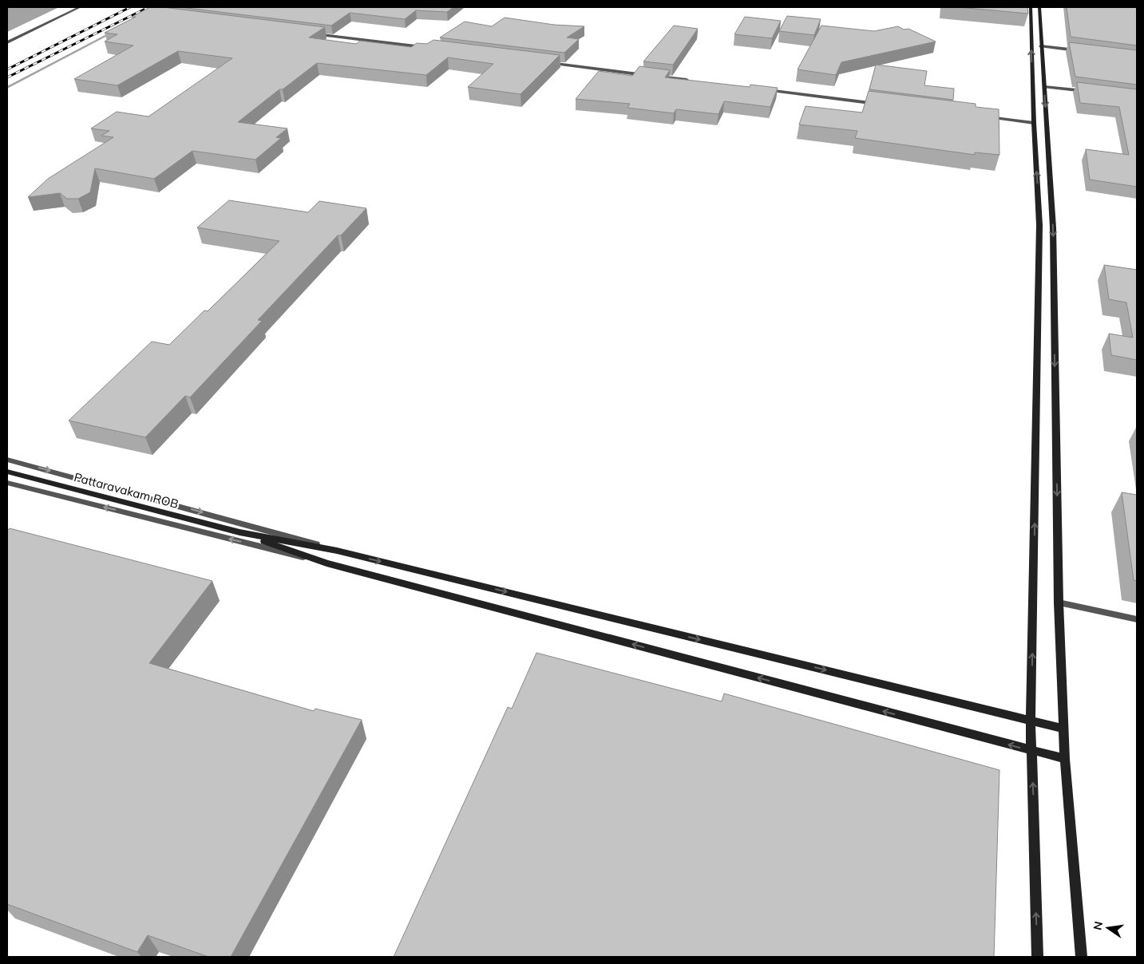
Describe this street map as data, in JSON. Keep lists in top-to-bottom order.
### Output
{
  "streets": {
    "main road": ["Pattaravakam ROB"]
  },
  "north": "left"
}
